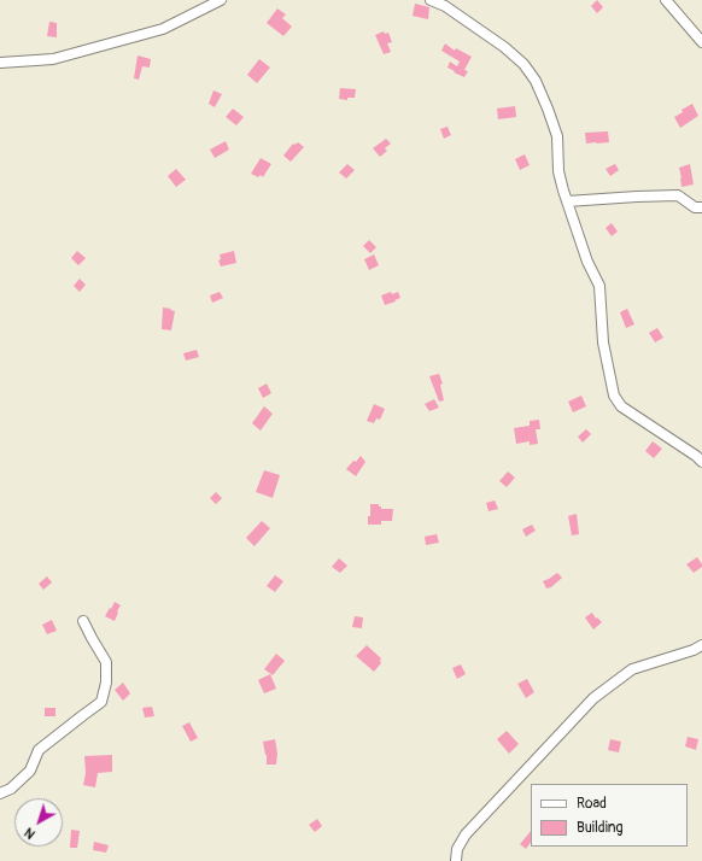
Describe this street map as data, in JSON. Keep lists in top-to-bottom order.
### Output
{
  "legend": ["Road", "Building"],
  "north": "bottom left"
}
